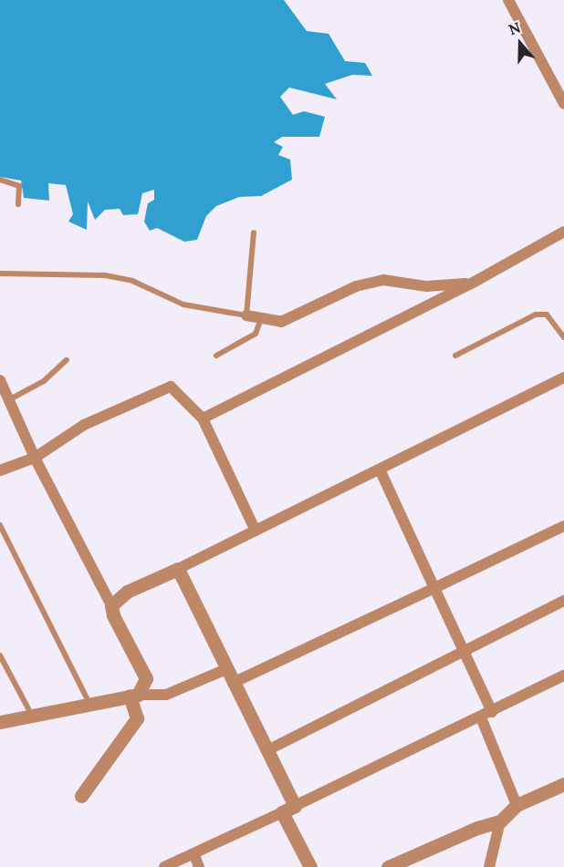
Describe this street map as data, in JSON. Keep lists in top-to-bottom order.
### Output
{
  "north": "top"
}
